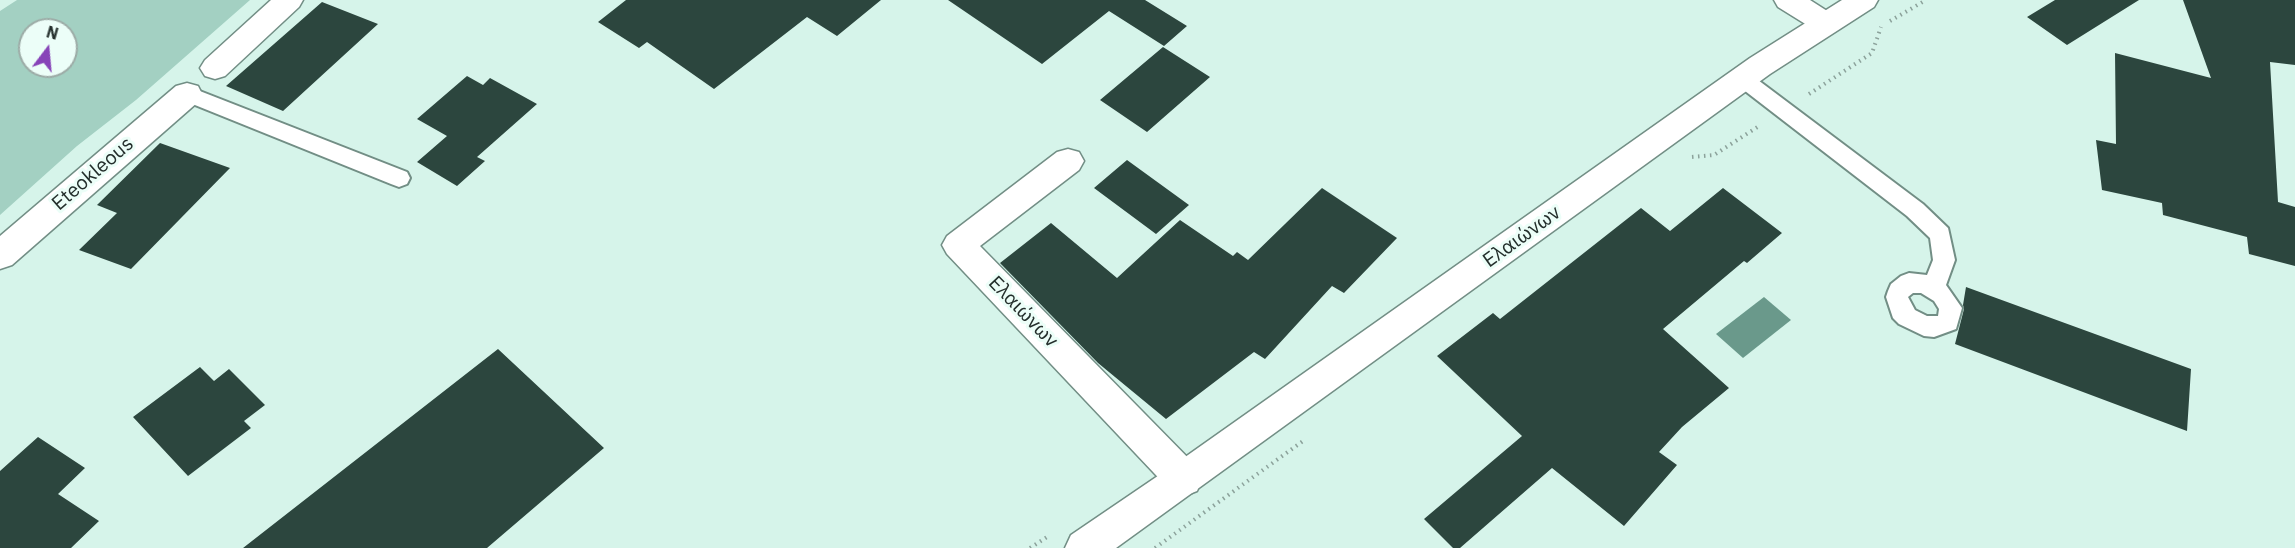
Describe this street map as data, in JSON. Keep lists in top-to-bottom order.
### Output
{
  "streets": {
    "main road": ["Eteokleous", "Ελαιώνων"]
  },
  "north": "top"
}
